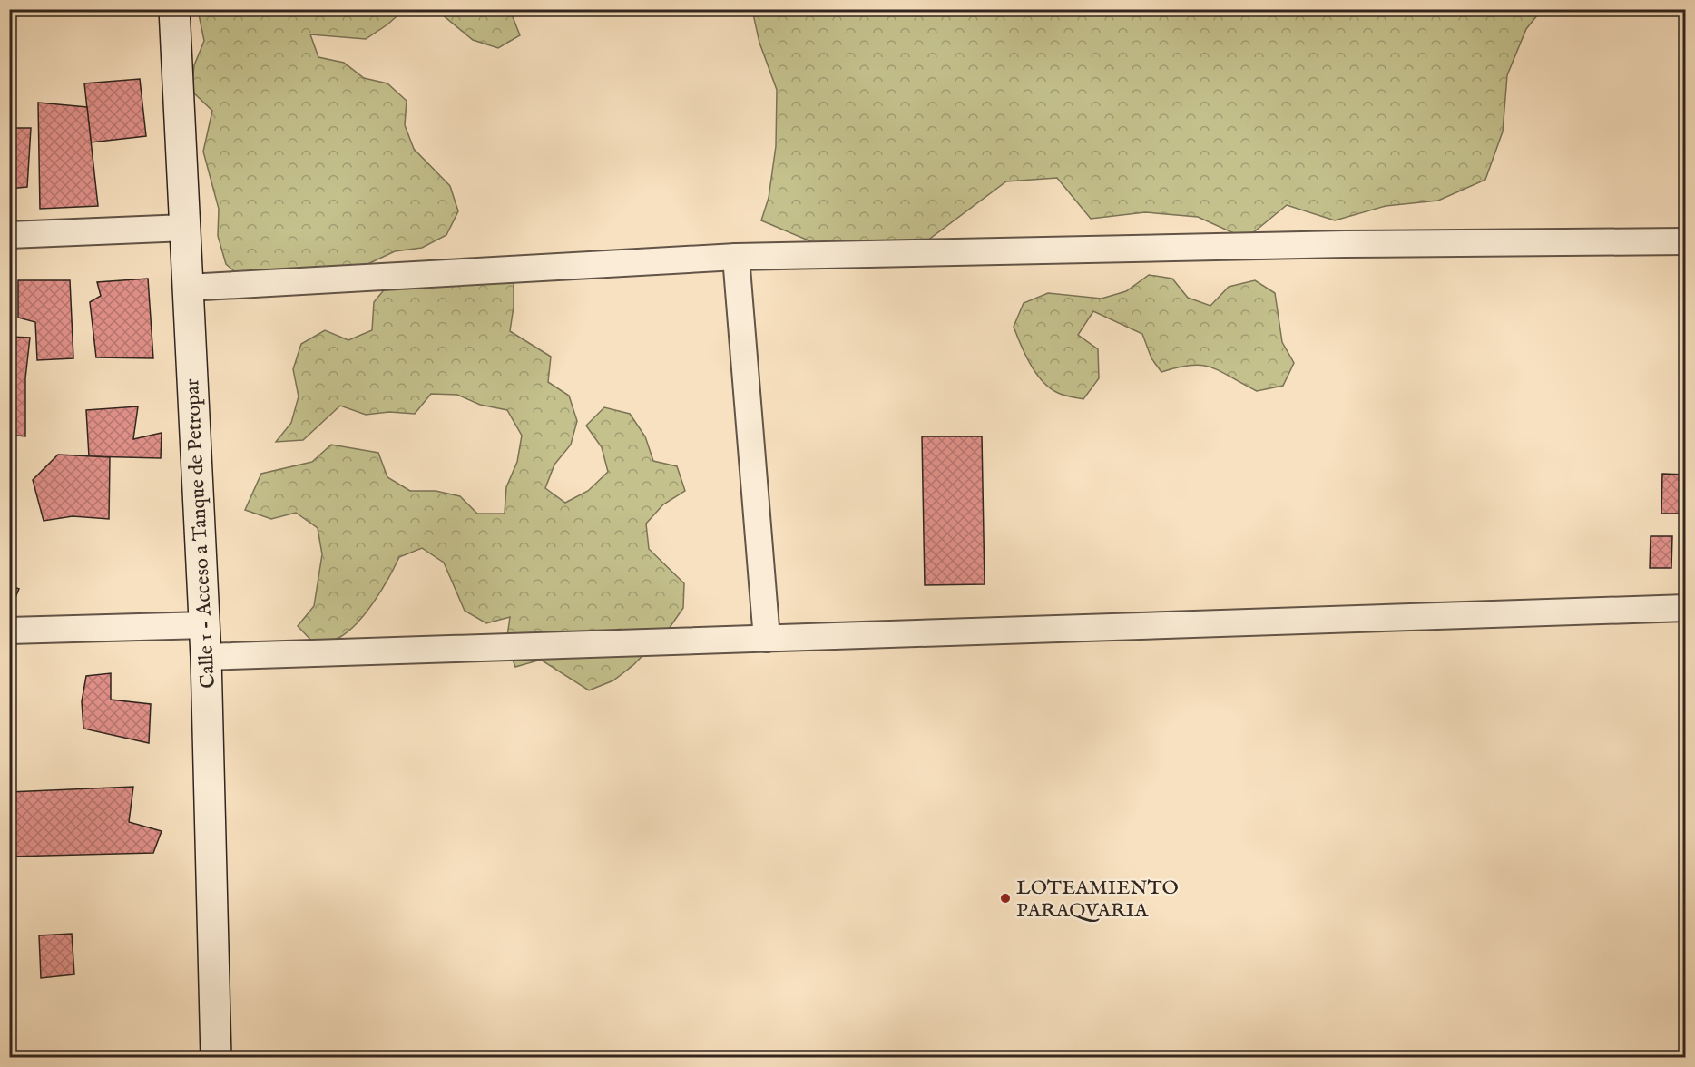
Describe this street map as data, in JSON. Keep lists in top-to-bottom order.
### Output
{
  "streets": {
    "street": ["Calle 1 - Acceso a Tanque de Petropar"]
  },
  "places": ["LOTEAMIENTO PARAQVARIA"]
}
